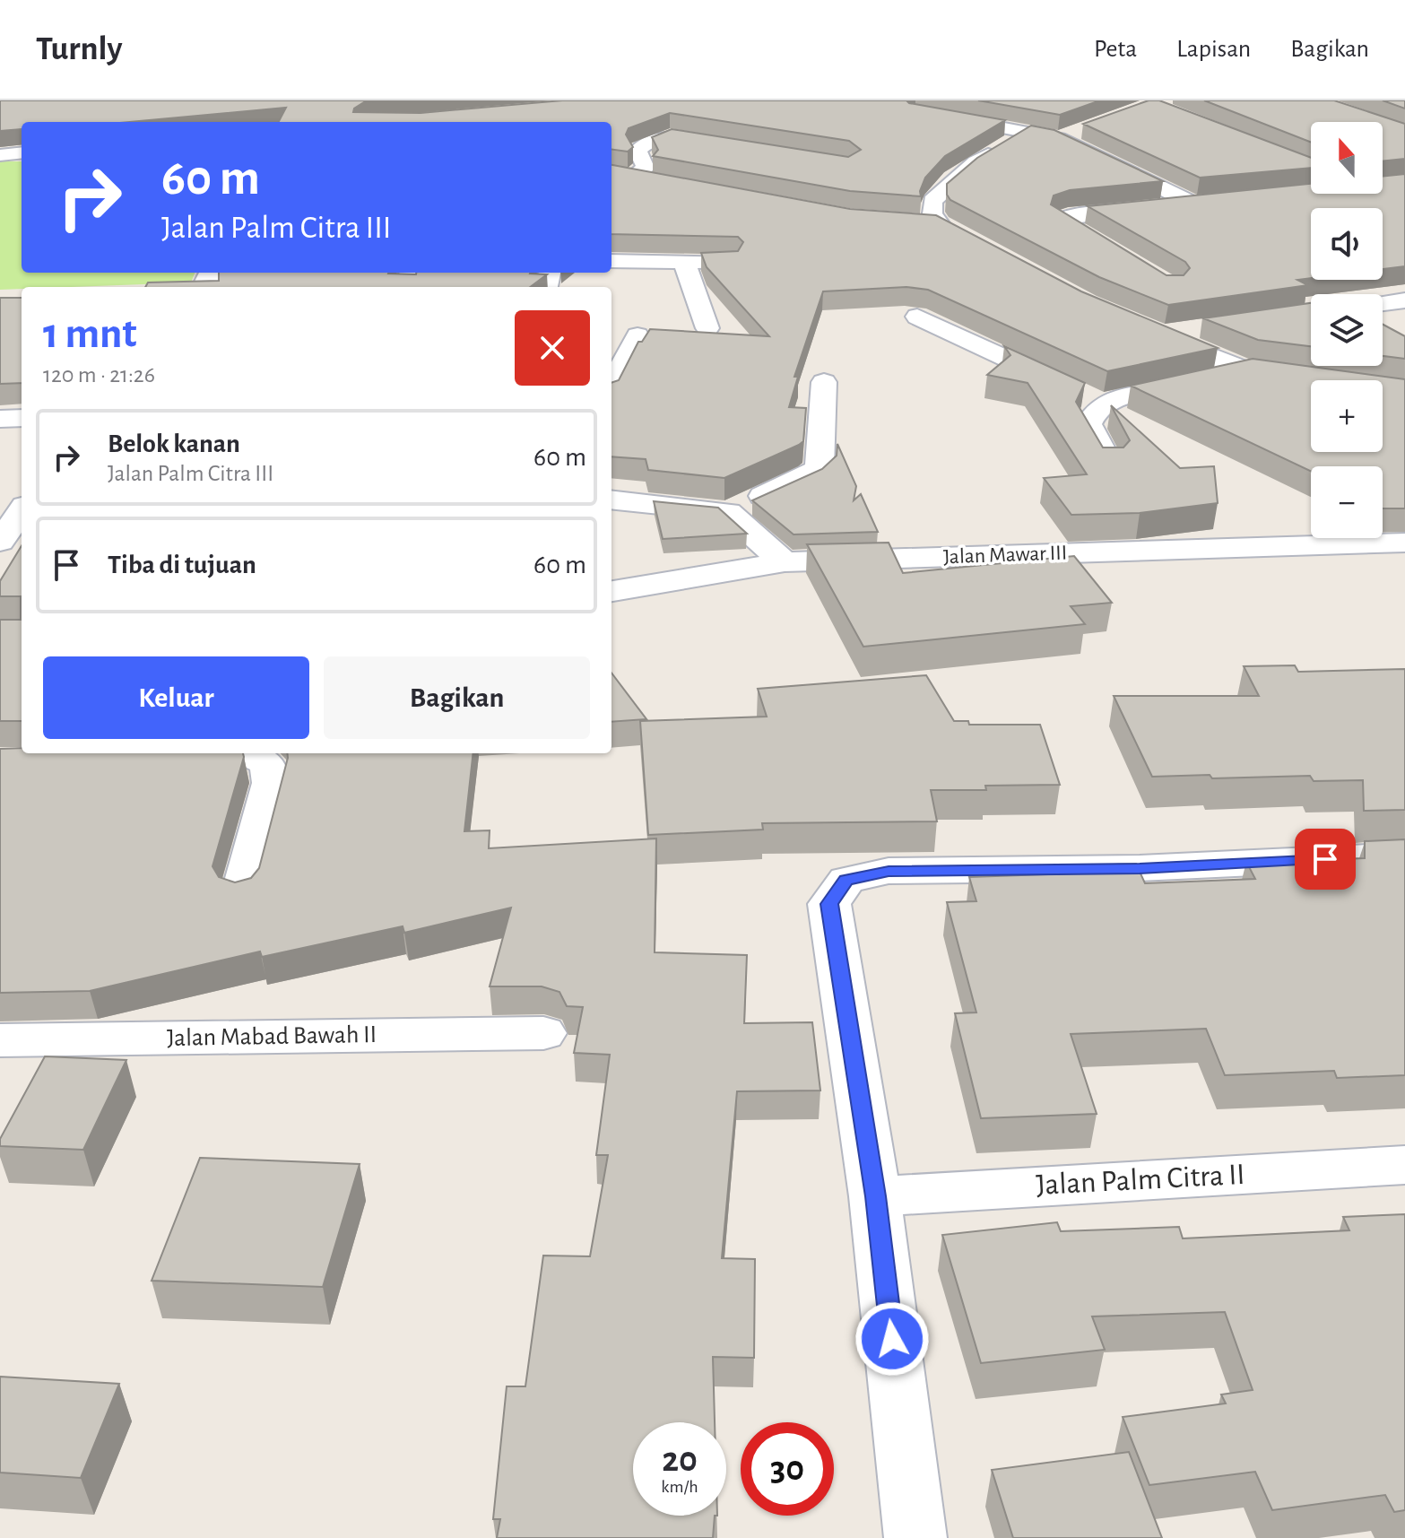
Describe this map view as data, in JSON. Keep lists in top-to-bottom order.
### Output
{
  "streets": {
    "street": ["Jalan Mawar III", "Jalan Mabad Bawah II", "Jalan Palm Citra II"]
  },
  "north": "top",
  "page": {
    "header": "Turnly",
    "nav": ["Peta", "Lapisan", "Bagikan"],
    "map_buttons": ["+", "−"],
    "turn": ["60 m", "Jalan Palm Citra III"],
    "heading": ["1 mnt", "120 m · 21:26"],
    "list": [
      {
        "name": "Belok kanan",
        "note": "Jalan Palm Citra III",
        "value": "60 m"
      },
      {
        "name": "Tiba di tujuan",
        "value": "60 m"
      }
    ],
    "buttons": ["Keluar", "Bagikan"],
    "speed": "20 km/h",
    "limit": "30"
  }
}
